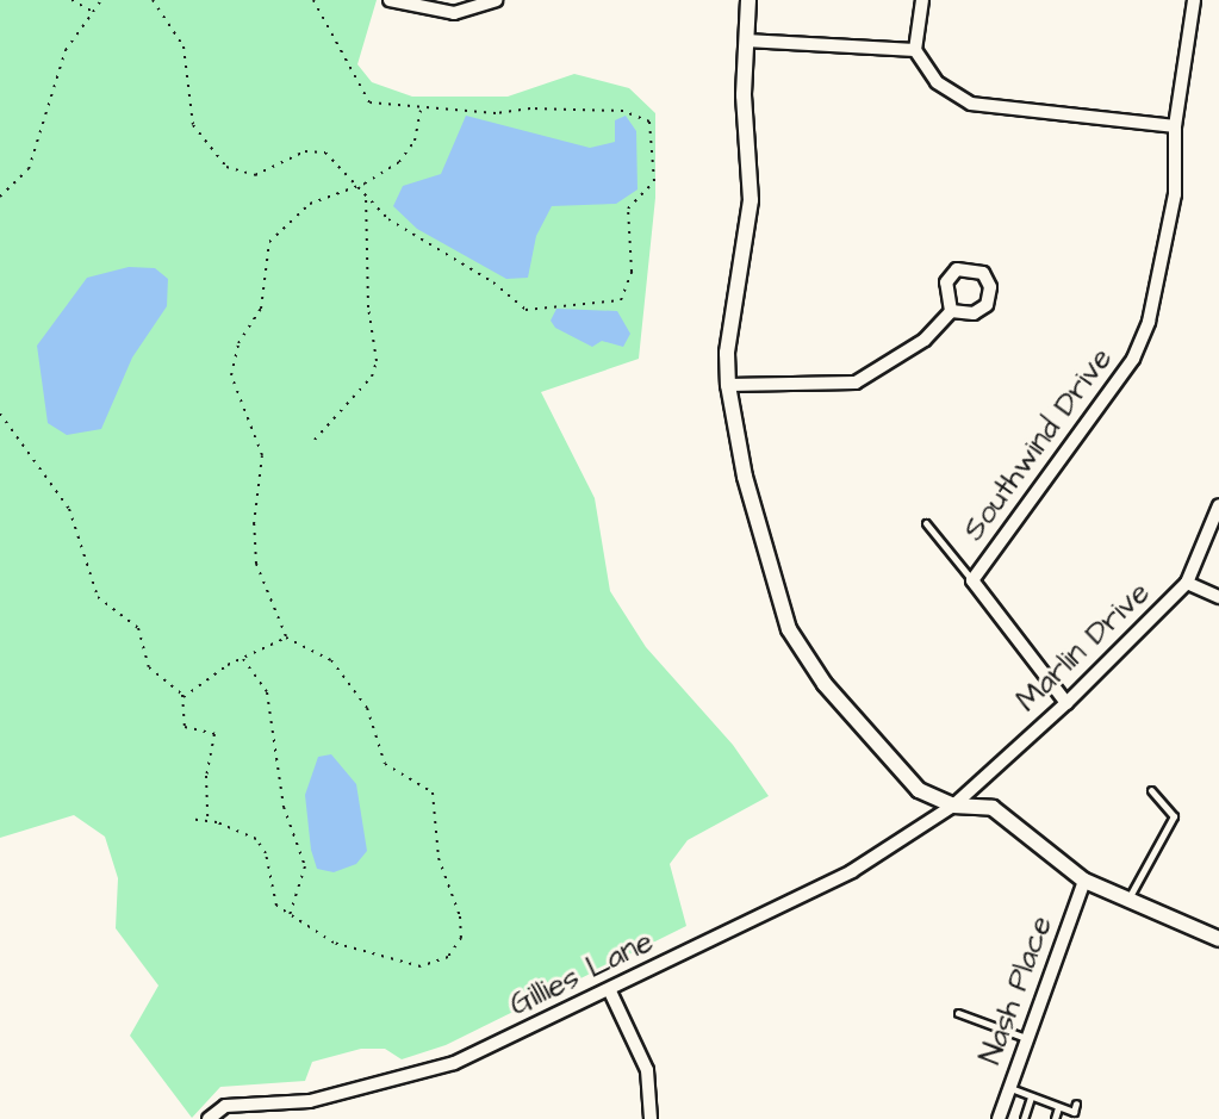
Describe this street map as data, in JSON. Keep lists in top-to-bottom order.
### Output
{
  "streets": {
    "street": [
      "Southwind Drive",
      "Marlin Drive",
      "Gillies Lane",
      "Nash Place"
    ]
  },
  "crossings": [
    ["Marlin Drive", "Gillies Lane"]
  ]
}
